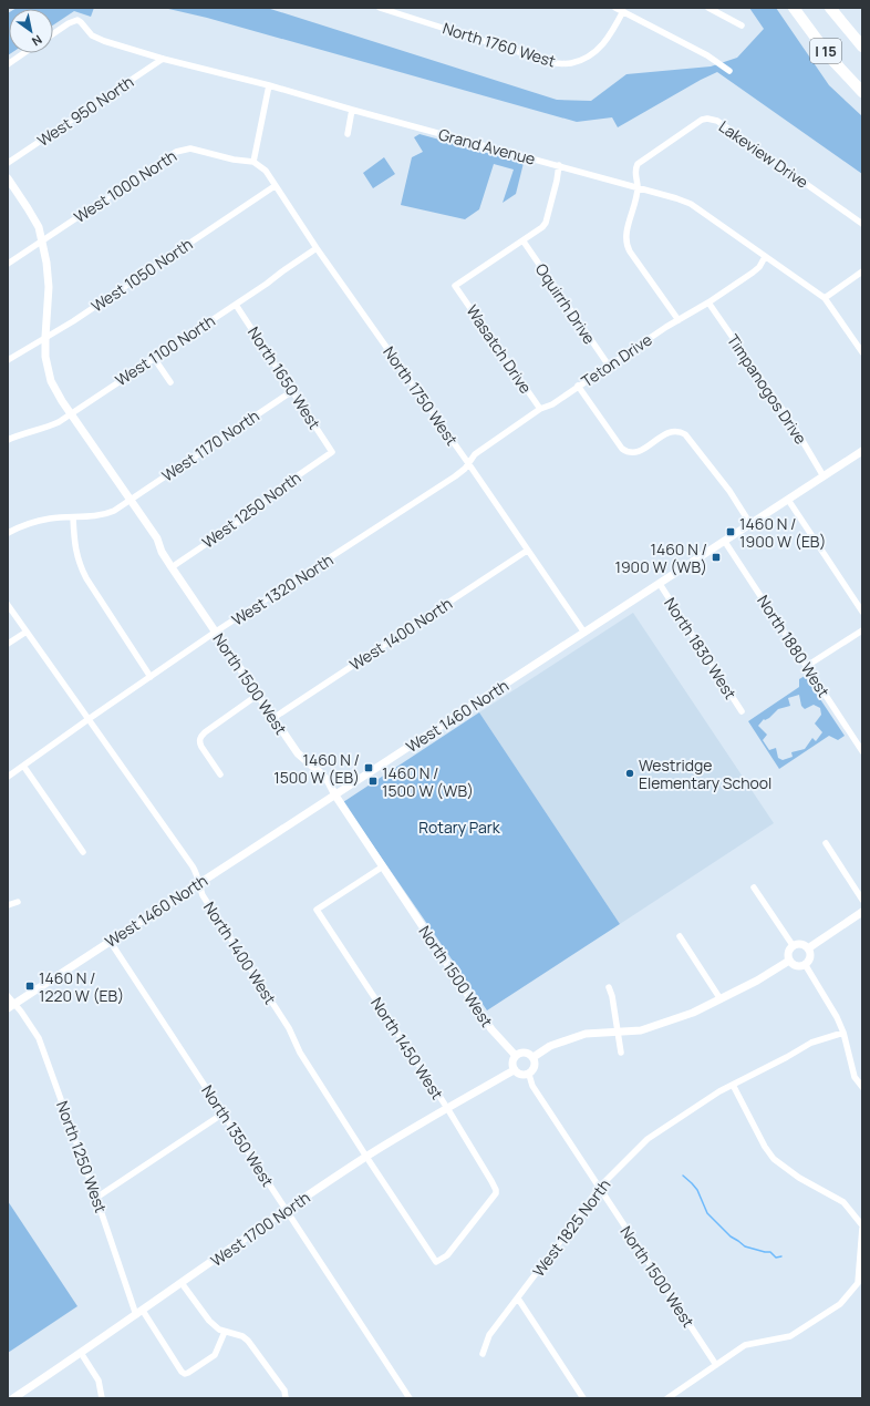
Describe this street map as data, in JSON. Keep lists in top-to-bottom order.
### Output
{
  "streets": {
    "highway": ["I 15"],
    "street": [
      "North 1760 West",
      "West 950 North",
      "Grand Avenue",
      "Lakeview Drive",
      "West 1000 North",
      "West 1050 North",
      "Oquirrh Drive",
      "Wasatch Drive",
      "West 1100 North",
      "Teton Drive",
      "North 1650 West",
      "Timpanogos Drive",
      "North 1750 West",
      "West 1170 North",
      "West 1250 North",
      "West 1320 North",
      "West 1400 North",
      "North 1880 West",
      "North 1830 West",
      "North 1500 West",
      "West 1460 North",
      "North 1400 West",
      "North 1450 West",
      "North 1350 West",
      "North 1250 West",
      "West 1825 North",
      "West 1700 North"
    ]
  },
  "crossings": [
    ["West 950 North", "Grand Avenue"],
    ["Grand Avenue", "Lakeview Drive"],
    ["Grand Avenue", "Teton Drive"],
    ["West 1000 North", "North 1750 West"],
    ["West 1000 North", "North 1500 West"],
    ["West 1050 North", "North 1750 West"],
    ["West 1050 North", "North 1500 West"],
    ["Oquirrh Drive", "Wasatch Drive"],
    ["Oquirrh Drive", "Teton Drive"],
    ["Wasatch Drive", "Teton Drive"],
    ["West 1100 North", "North 1650 West"],
    ["West 1100 North", "North 1750 West"],
    ["West 1100 North", "North 1500 West"],
    ["Teton Drive", "Timpanogos Drive"],
    ["Teton Drive", "North 1750 West"],
    ["Teton Drive", "West 1320 North"],
    ["North 1650 West", "West 1170 North"],
    ["North 1650 West", "West 1250 North"],
    ["Timpanogos Drive", "West 1460 North"],
    ["North 1750 West", "West 1320 North"],
    ["North 1750 West", "West 1400 North"],
    ["North 1750 West", "West 1460 North"],
    ["West 1170 North", "North 1500 West"],
    ["West 1250 North", "North 1500 West"],
    ["West 1320 North", "North 1500 West"],
    ["West 1320 North", "North 1400 West"],
    ["West 1400 North", "North 1500 West"],
    ["North 1880 West", "West 1460 North"],
    ["North 1830 West", "West 1460 North"],
    ["North 1500 West", "West 1460 North"],
    ["North 1500 West", "North 1450 West"],
    ["North 1500 West", "West 1825 North"],
    ["North 1500 West", "West 1700 North"],
    ["West 1460 North", "North 1400 West"],
    ["West 1460 North", "North 1350 West"],
    ["West 1460 North", "North 1250 West"],
    ["North 1400 West", "North 1450 West"],
    ["North 1400 West", "West 1700 North"],
    ["North 1450 West", "West 1700 North"],
    ["North 1350 West", "West 1700 North"],
    ["North 1250 West", "West 1700 North"]
  ],
  "parks": ["Rotary Park"],
  "places": {
    "transit": [
      "1460 N / 1900 W (EB)",
      "1460 N / 1900 W (WB)",
      "1460 N / 1500 W (EB)",
      "1460 N / 1500 W (WB)",
      "1460 N / 1220 W (EB)"
    ],
    "other": ["Westridge Elementary School"]
  },
  "north": "bottom right"
}
